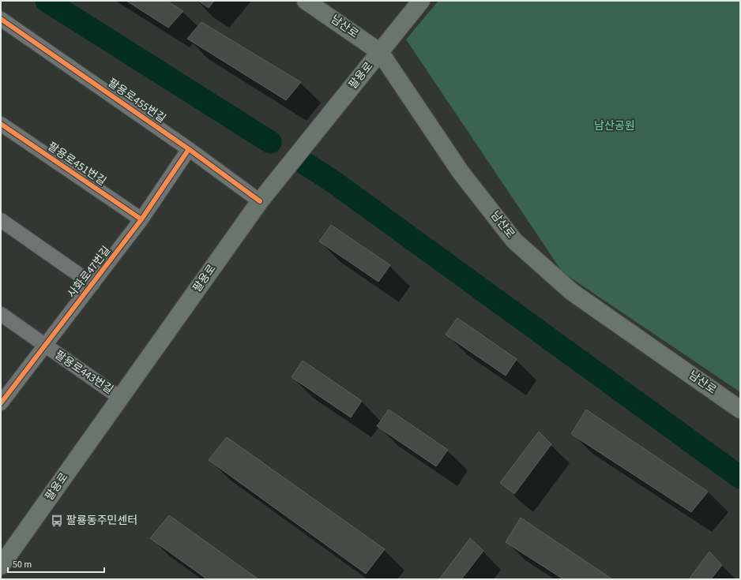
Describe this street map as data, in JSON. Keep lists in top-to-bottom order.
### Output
{
  "streets": {
    "main road": ["남산로", "팔용로"],
    "street": [
      "팔용로455번길",
      "팔용로451번길",
      "사화로47번길",
      "팔용로443번길"
    ]
  },
  "crossings": [
    ["남산로", "팔용로"],
    ["팔용로", "팔용로455번길"],
    ["팔용로", "팔용로443번길"],
    ["팔용로455번길", "사화로47번길"],
    ["팔용로451번길", "사화로47번길"],
    ["사화로47번길", "팔용로443번길"]
  ],
  "parks": ["남산공원"],
  "places": {
    "bus stop": ["팔룡동주민센터"]
  },
  "scale_bar": "50 m"
}
